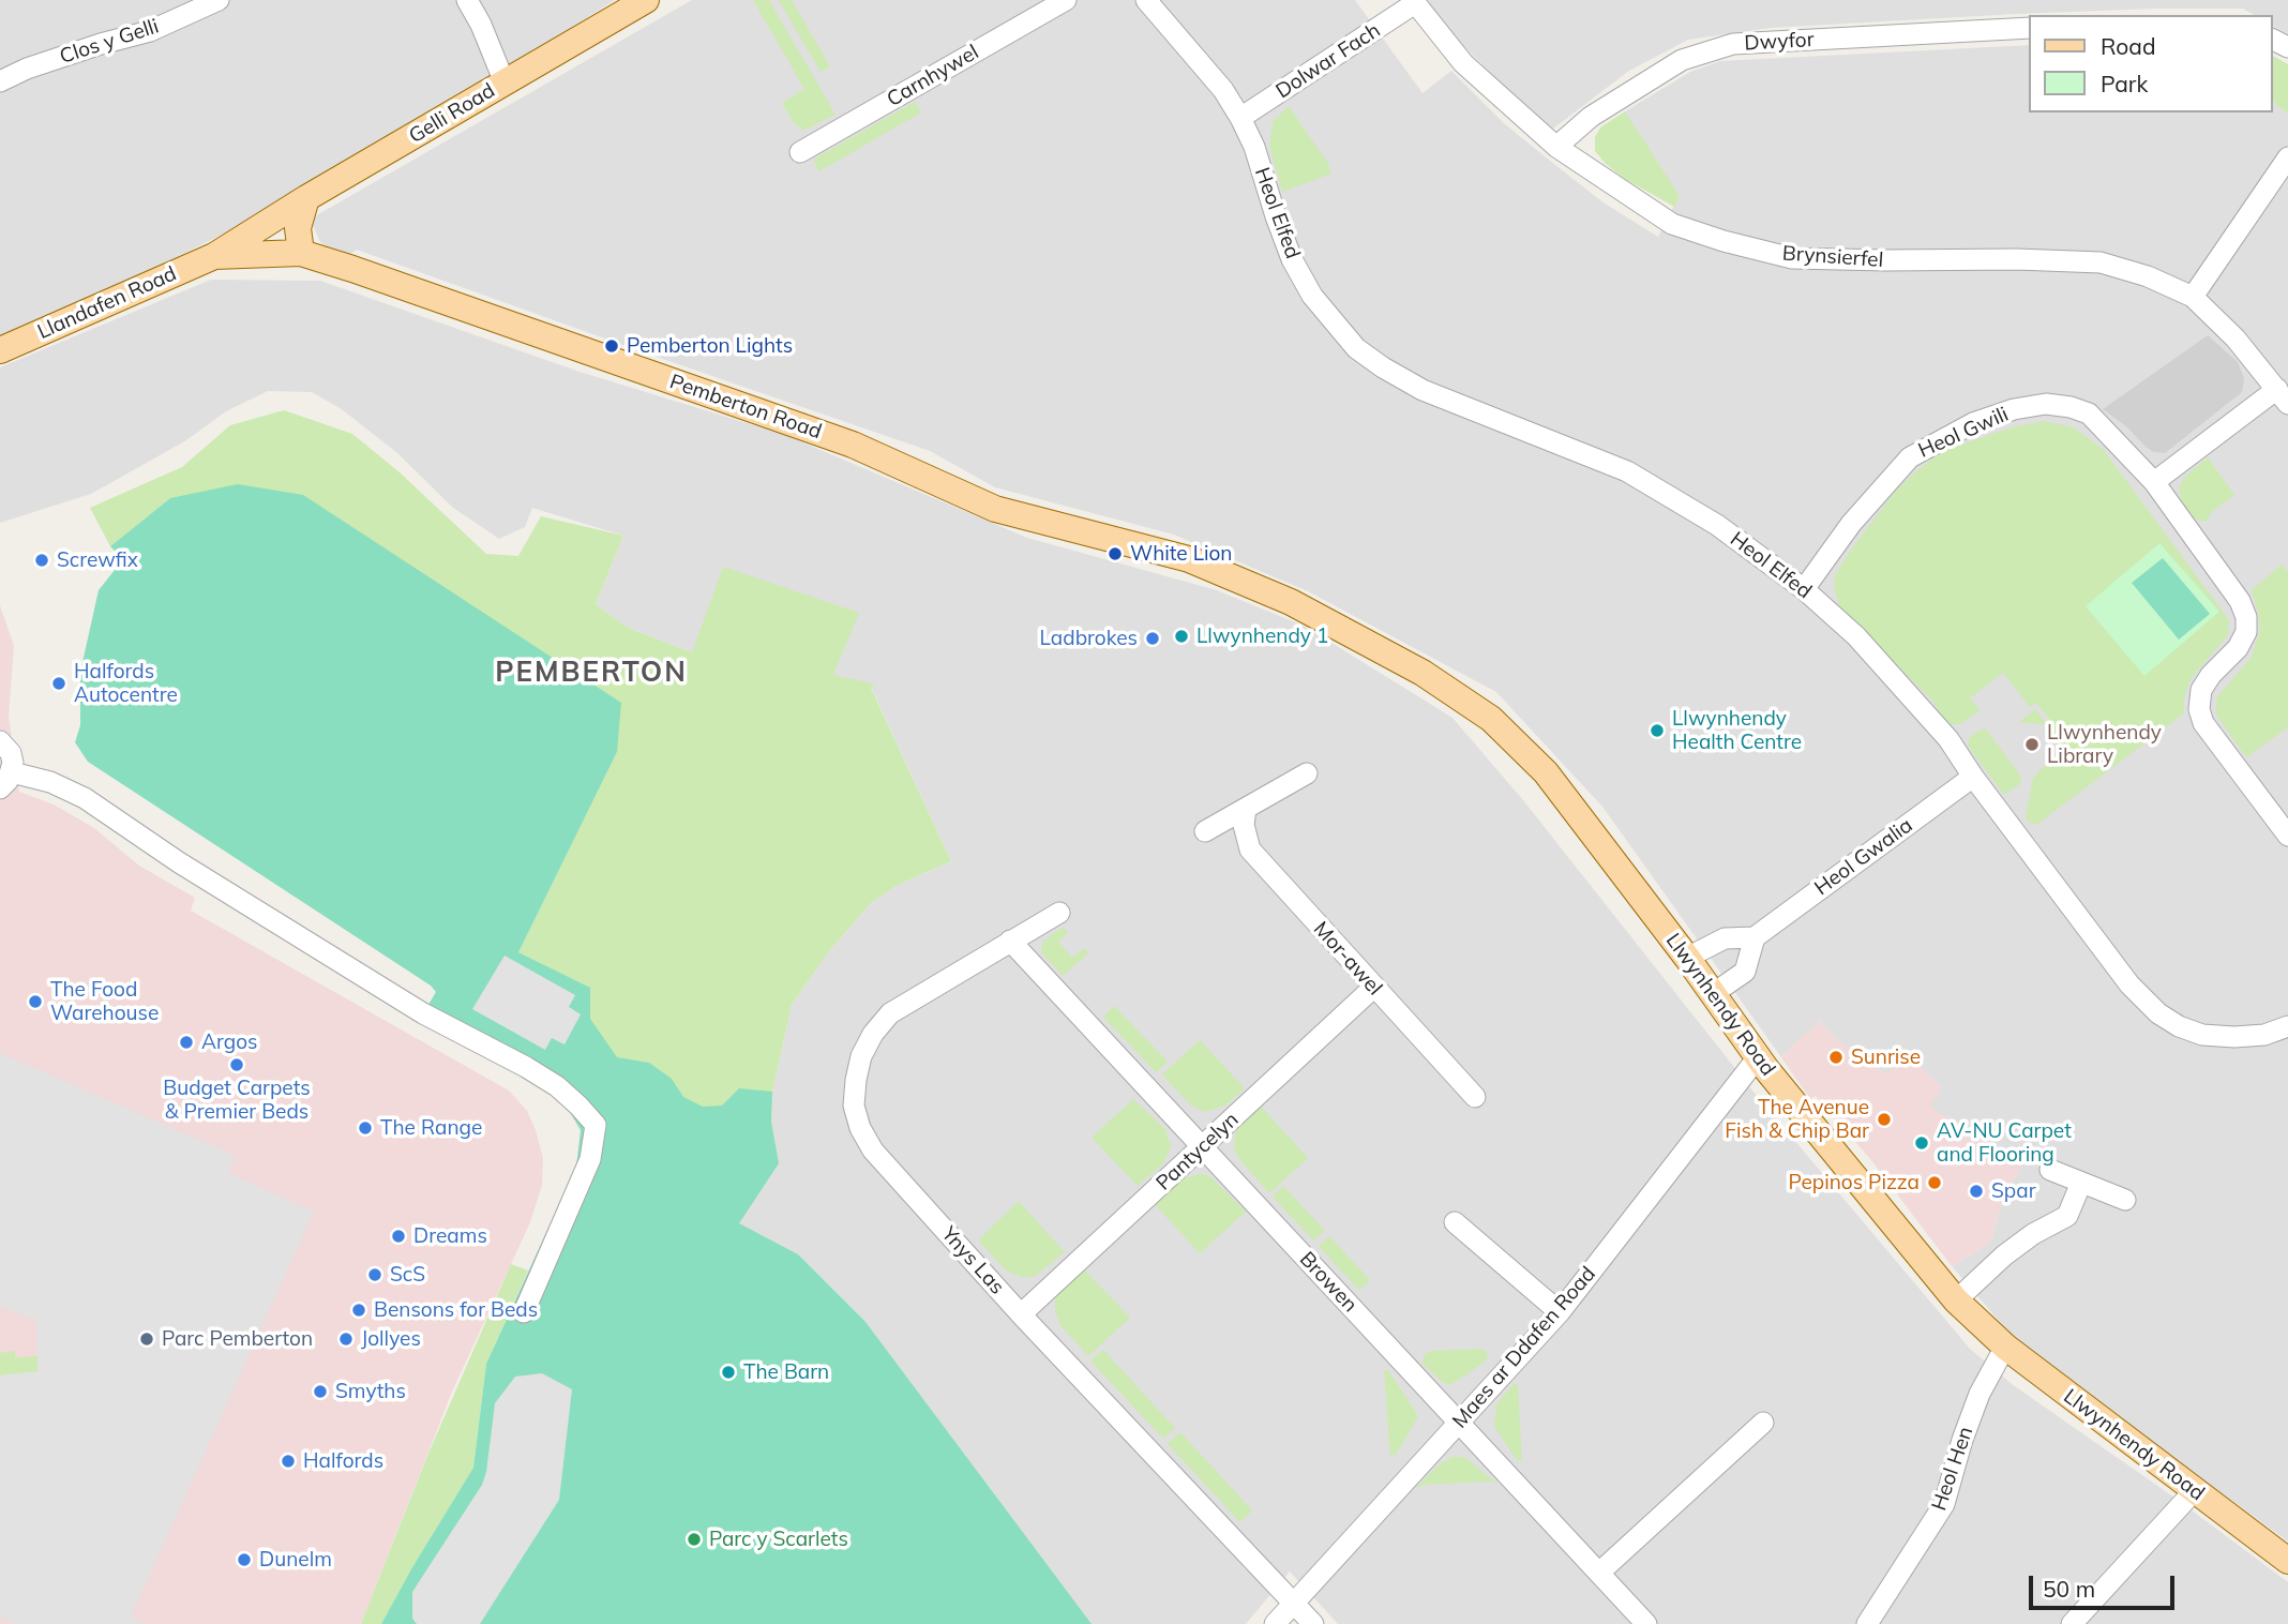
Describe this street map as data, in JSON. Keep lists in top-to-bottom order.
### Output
{
  "streets": {
    "main road": [
      "Gelli Road",
      "Llandafen Road",
      "Pemberton Road",
      "Llwynhendy Road"
    ],
    "street": [
      "Clos y Gelli",
      "Dwyfor",
      "Dolwar Fach",
      "Carnhywel",
      "Heol Elfed",
      "Brynsierfel",
      "Heol Gwili",
      "Heol Gwalia",
      "Mor-awel",
      "Pantycelyn",
      "Ynys Las",
      "Browen",
      "Maes ar Ddafen Road",
      "Heol Hen"
    ]
  },
  "crossings": [
    ["Dwyfor", "Brynsierfel"],
    ["Dolwar Fach", "Heol Elfed"],
    ["Dolwar Fach", "Brynsierfel"],
    ["Gelli Road", "Llandafen Road"],
    ["Heol Elfed", "Heol Gwili"],
    ["Heol Elfed", "Heol Gwalia"],
    ["Pemberton Road", "Llwynhendy Road"],
    ["Heol Gwalia", "Llwynhendy Road"],
    ["Mor-awel", "Pantycelyn"],
    ["Llwynhendy Road", "Maes ar Ddafen Road"],
    ["Llwynhendy Road", "Heol Hen"],
    ["Pantycelyn", "Ynys Las"],
    ["Pantycelyn", "Browen"],
    ["Ynys Las", "Browen"],
    ["Ynys Las", "Maes ar Ddafen Road"],
    ["Browen", "Maes ar Ddafen Road"]
  ],
  "districts": ["PEMBERTON"],
  "places": [
    "Pemberton Lights",
    "White Lion",
    "Screwfix",
    "Llwynhendy 1",
    "Ladbrokes",
    "Halfords Autocentre",
    "Llwynhendy Health Centre",
    "Llwynhendy Library",
    "The Food Warehouse",
    "Argos",
    "Sunrise",
    "Budget Carpets & Premier Beds",
    "The Avenue Fish & Chip Bar",
    "The Range",
    "AV-NU Carpet and Flooring",
    "Pepinos Pizza",
    "Spar",
    "Dreams",
    "ScS",
    "Bensons for Beds",
    "Parc Pemberton",
    "Jollyes",
    "The Barn",
    "Smyths",
    "Halfords",
    "Parc y Scarlets",
    "Dunelm"
  ],
  "legend": ["Road", "Park"],
  "scale_bar": "50 m"
}
